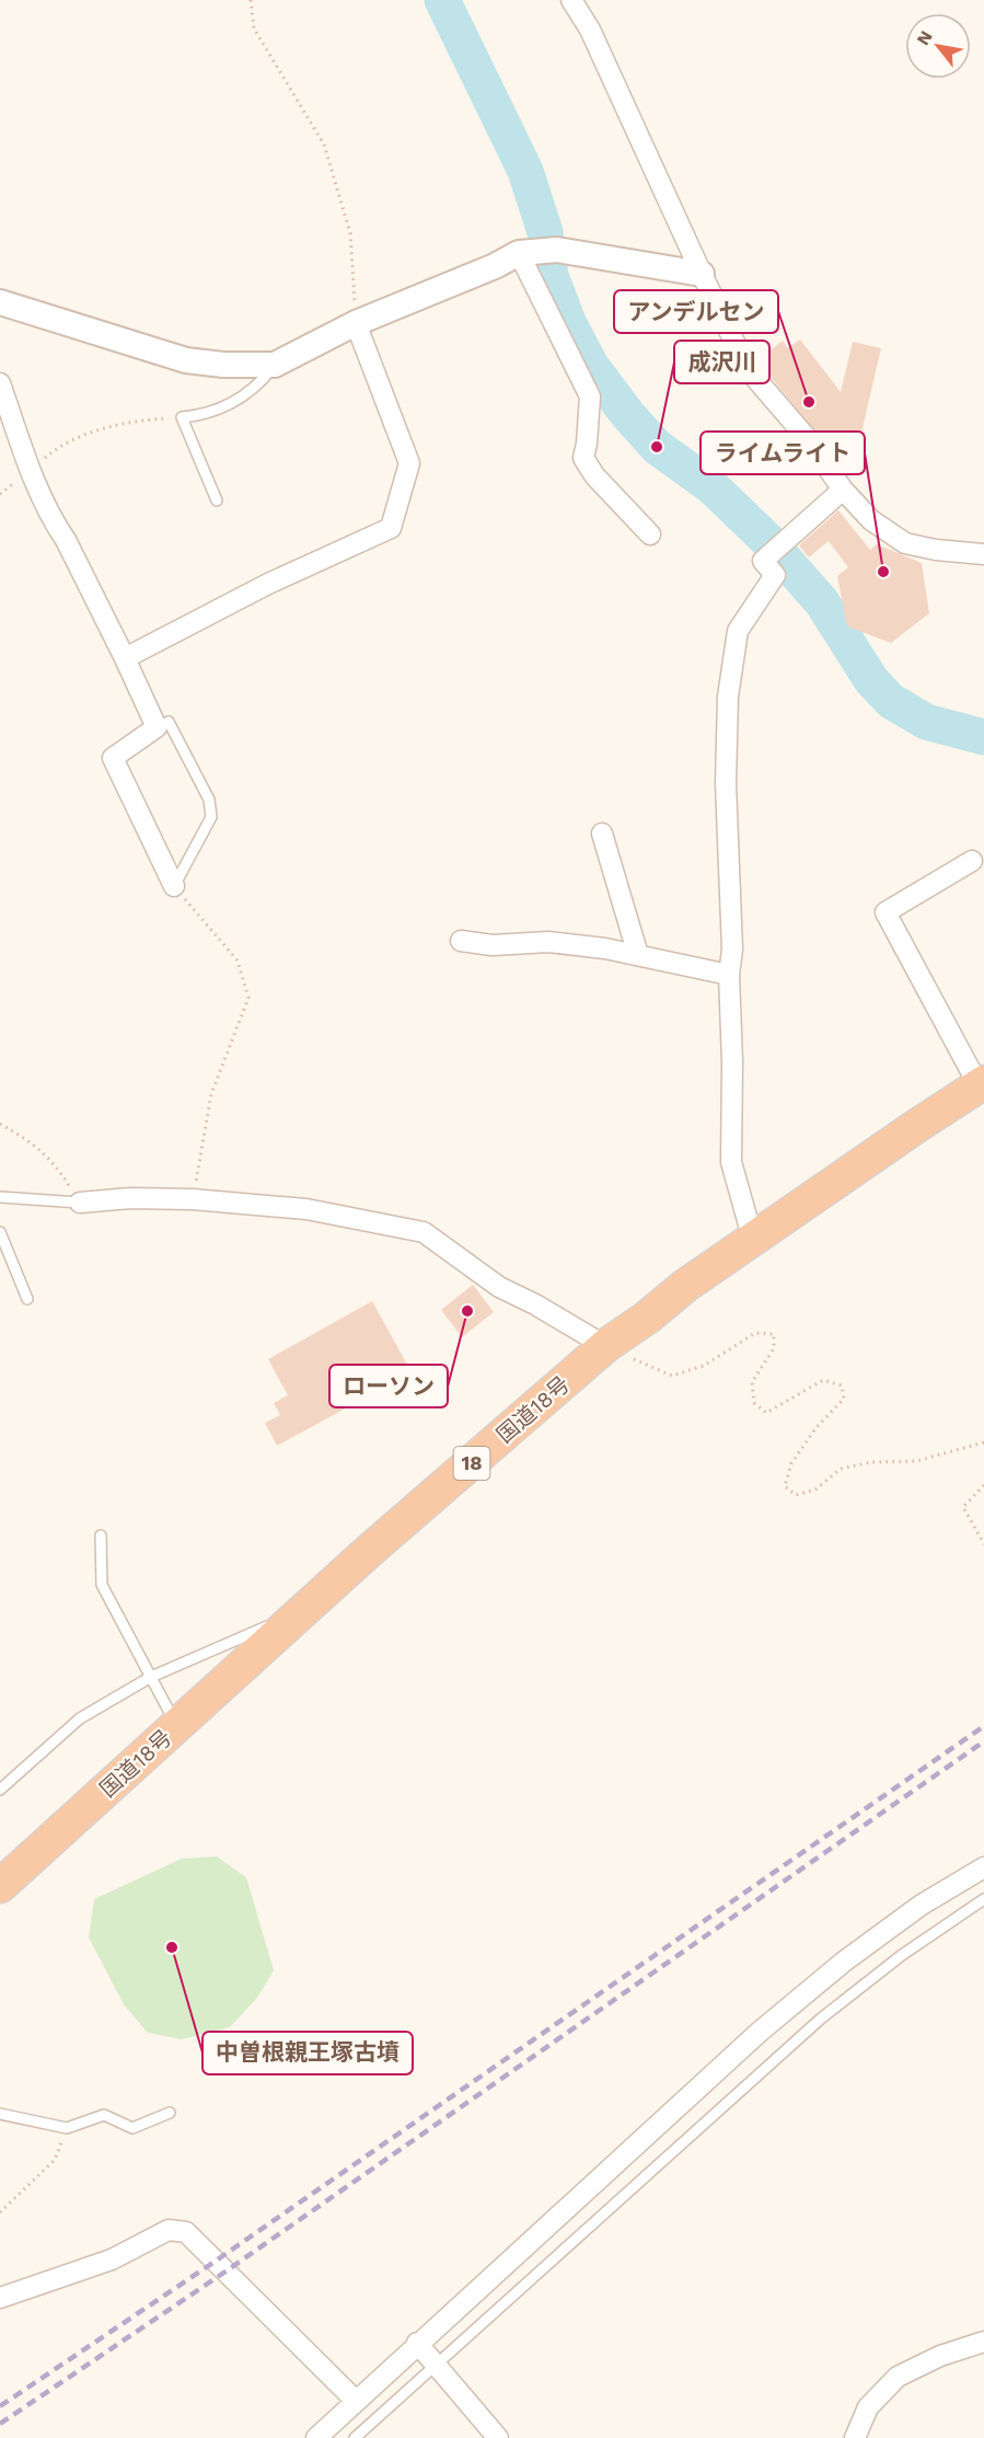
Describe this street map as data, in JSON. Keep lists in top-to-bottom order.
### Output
{
  "streets": {
    "highway": ["国道18号", "18"]
  },
  "places": [
    "アンデルセン",
    "成沢川",
    "ライムライト",
    "ローソン",
    "中曽根親王塚古墳"
  ],
  "north": "top left"
}
